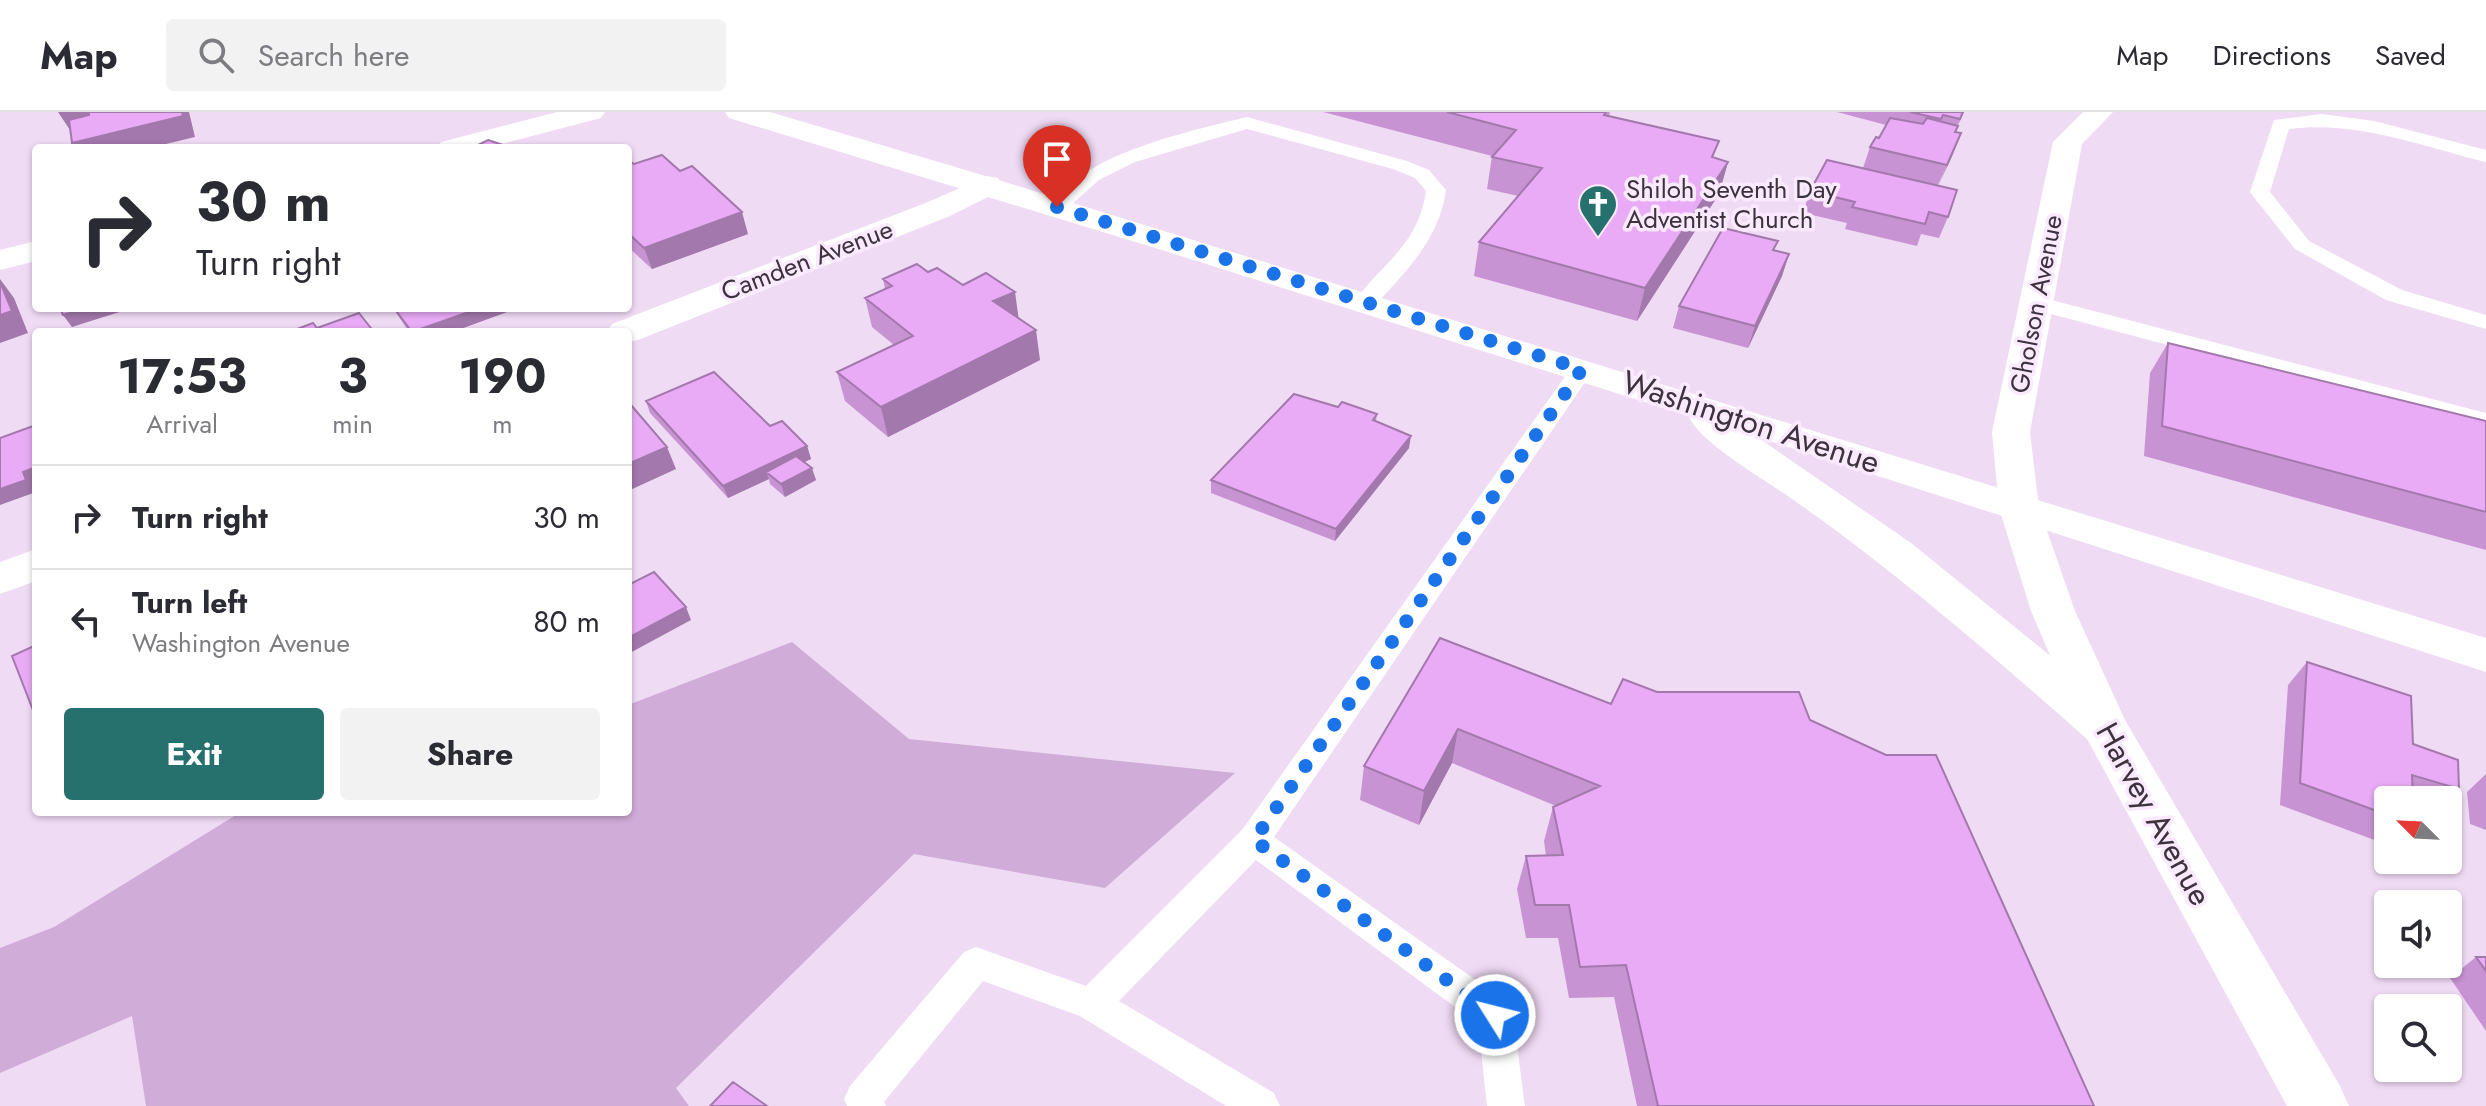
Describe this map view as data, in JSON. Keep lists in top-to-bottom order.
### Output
{
  "streets": {
    "street": [
      "Camden Avenue",
      "Gholson Avenue",
      "Washington Avenue",
      "Harvey Avenue"
    ]
  },
  "crossings": [
    ["Camden Avenue", "Washington Avenue"],
    ["Gholson Avenue", "Washington Avenue"],
    ["Gholson Avenue", "Harvey Avenue"],
    ["Washington Avenue", "Harvey Avenue"]
  ],
  "places": {
    "church": ["Shiloh Seventh Day Adventist Church"]
  },
  "north": "top left",
  "page": {
    "header": "Map",
    "search": "Search here",
    "nav": ["Map", "Directions", "Saved"],
    "turn": ["30 m", "Turn right"],
    "eta": [
      "17:53",
      "Arrival",
      "3",
      "min",
      "190",
      "m"
    ],
    "list": [
      {
        "name": "Turn right",
        "value": "30 m"
      },
      {
        "name": "Turn left",
        "note": "Washington Avenue",
        "value": "80 m"
      }
    ],
    "buttons": ["Exit", "Share"]
  }
}
